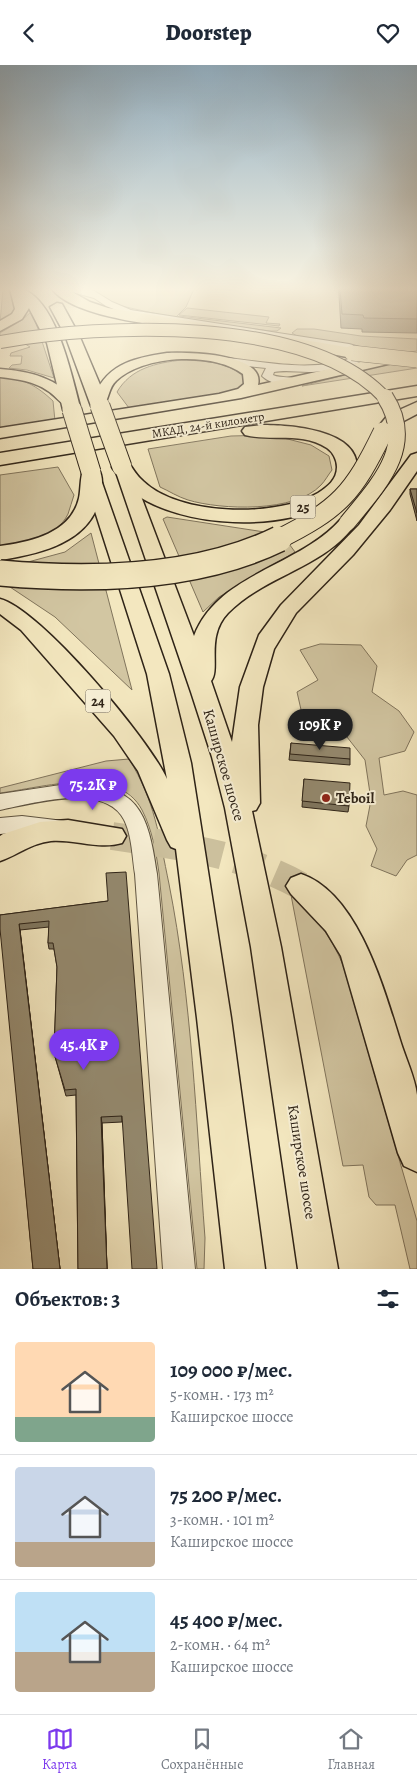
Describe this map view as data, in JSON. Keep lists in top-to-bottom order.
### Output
{
  "streets": {
    "highway": ["МКАД, 24-й километр", "25", "Каширское шоссе"],
    "main road": ["24"]
  },
  "crossings": [
    ["25", "Каширское шоссе"]
  ],
  "places": ["Teboil"],
  "page": {
    "header": "Doorstep",
    "price": ["109K ₽", "75.2K ₽", "45.4K ₽"],
    "heading": "Объектов: 3",
    "list": [
      {
        "name": "109 000 ₽/мес.",
        "note": "5-комн. · 173 m² · Каширское шоссе"
      },
      {
        "name": "75 200 ₽/мес.",
        "note": "3-комн. · 101 m² · Каширское шоссе"
      },
      {
        "name": "45 400 ₽/мес.",
        "note": "2-комн. · 64 m² · Каширское шоссе"
      }
    ],
    "tabs": ["Карта", "Сохранённые", "Главная"]
  }
}
